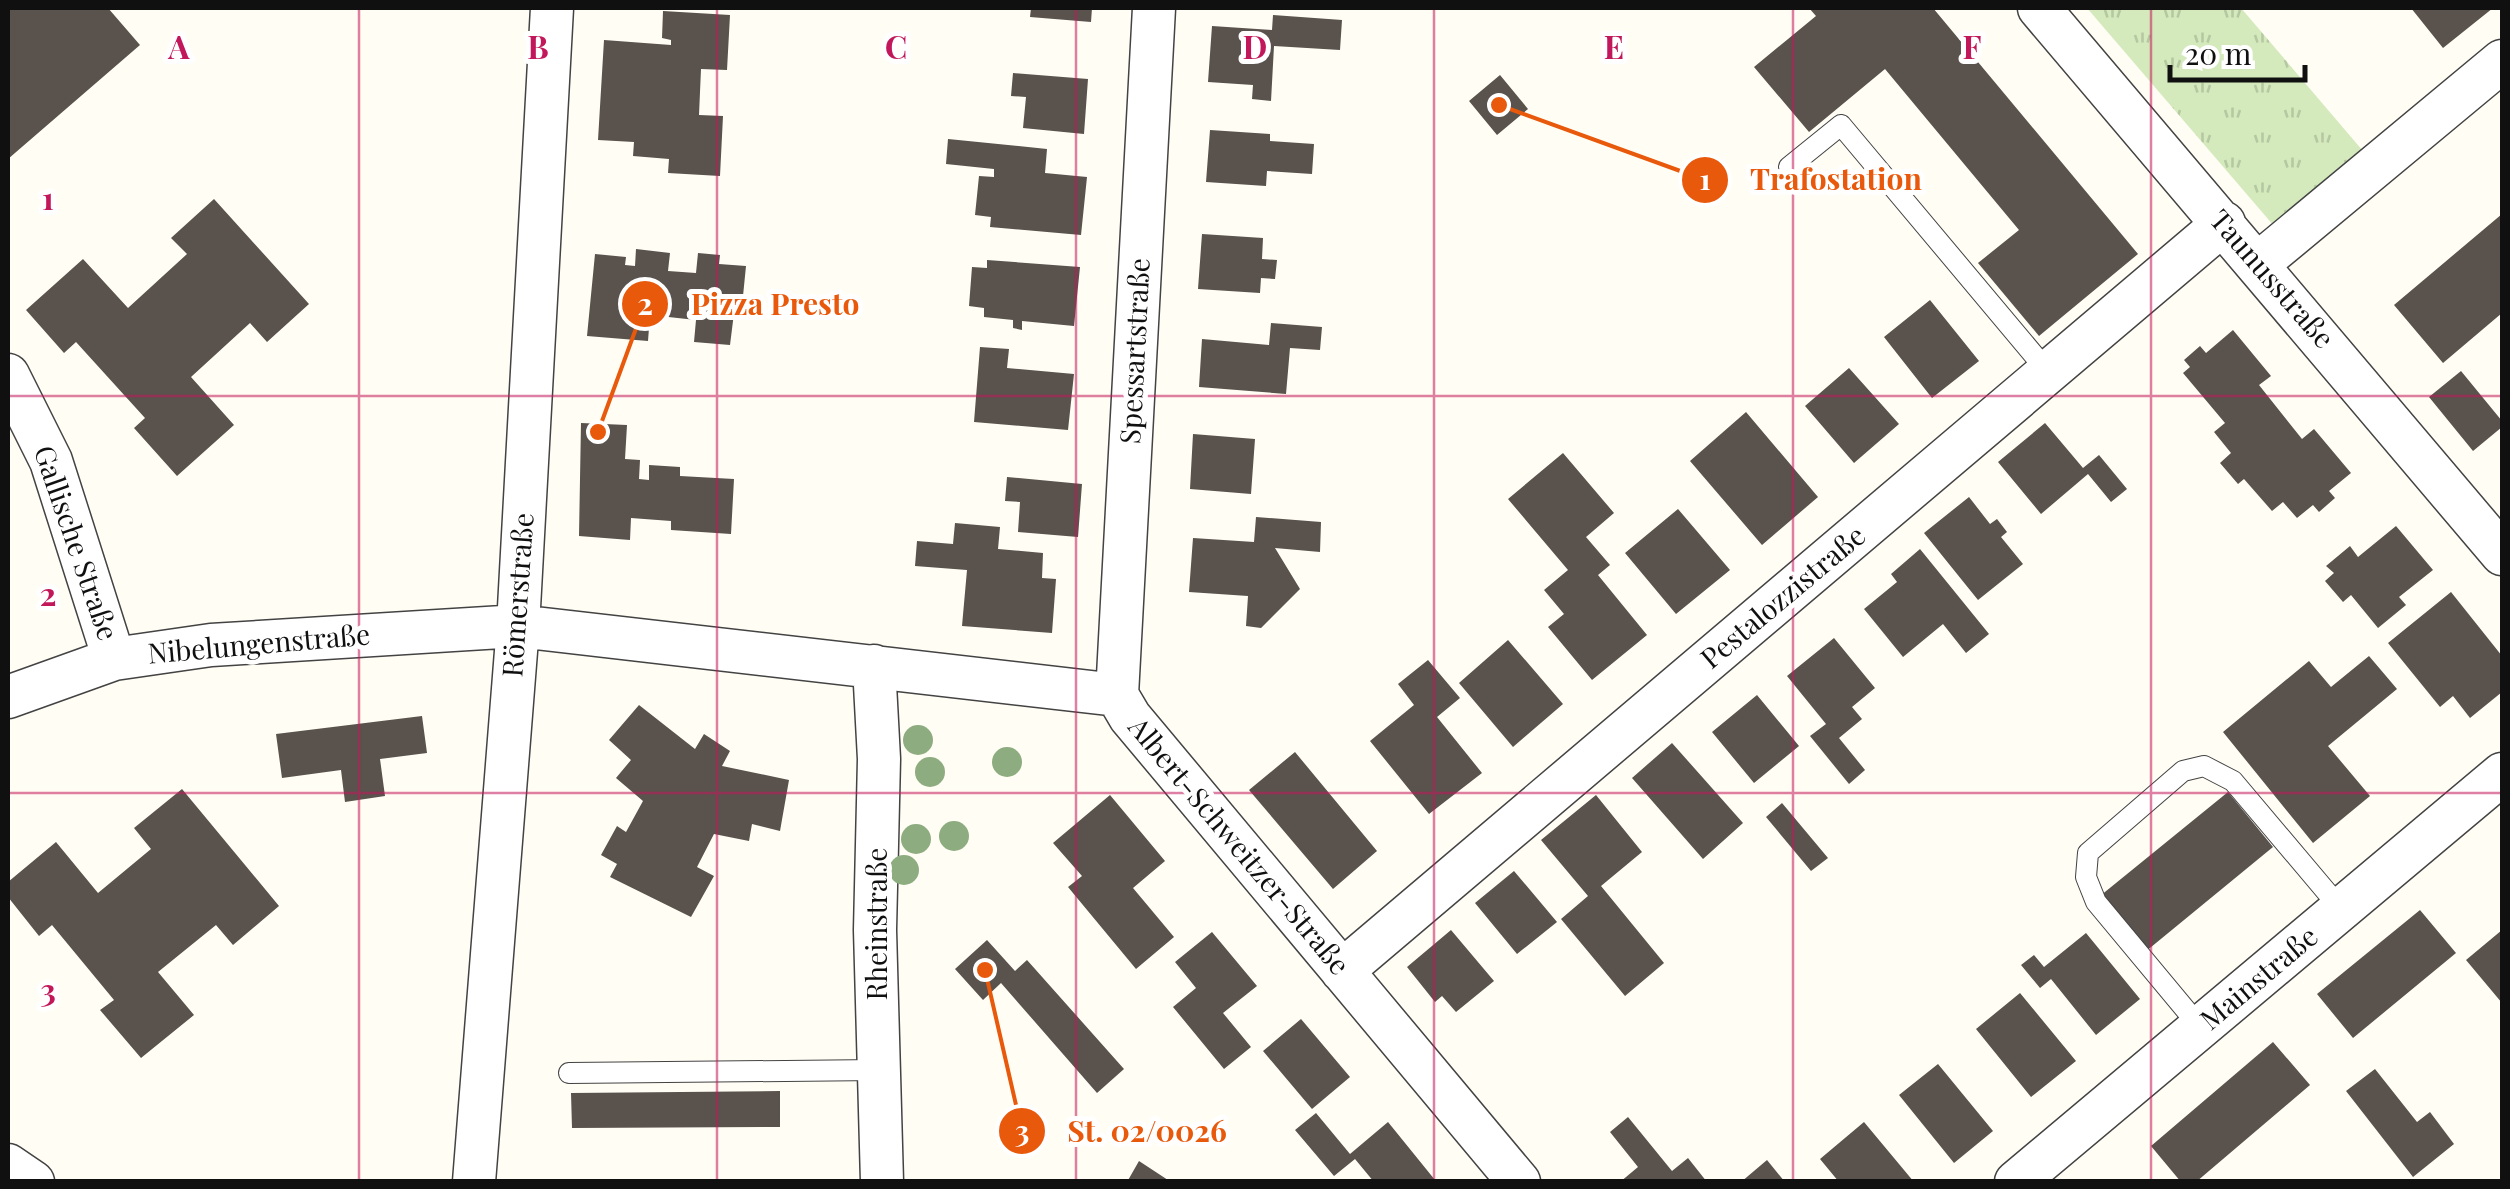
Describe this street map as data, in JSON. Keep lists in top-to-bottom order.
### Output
{
  "streets": {
    "street": [
      "Taunusstraße",
      "Spessartstraße",
      "Gallische Straße",
      "Römerstraße",
      "Pestalozzistraße",
      "Nibelungenstraße",
      "Albert-Schweitzer-Straße",
      "Rheinstraße",
      "Mainstraße"
    ]
  },
  "crossings": [
    ["Taunusstraße", "Pestalozzistraße"],
    ["Spessartstraße", "Albert-Schweitzer-Straße"],
    ["Gallische Straße", "Nibelungenstraße"],
    ["Römerstraße", "Nibelungenstraße"],
    ["Römerstraße", "Albert-Schweitzer-Straße"],
    ["Pestalozzistraße", "Albert-Schweitzer-Straße"],
    ["Nibelungenstraße", "Albert-Schweitzer-Straße"],
    ["Albert-Schweitzer-Straße", "Rheinstraße"]
  ],
  "places": ["Trafostation", "Pizza Presto", "St. 02/0026"],
  "scale_bar": "20 m",
  "grid": {
    "columns": [
      "A",
      "B",
      "C",
      "D",
      "E",
      "F"
    ],
    "rows": ["1", "2", "3"]
  }
}
